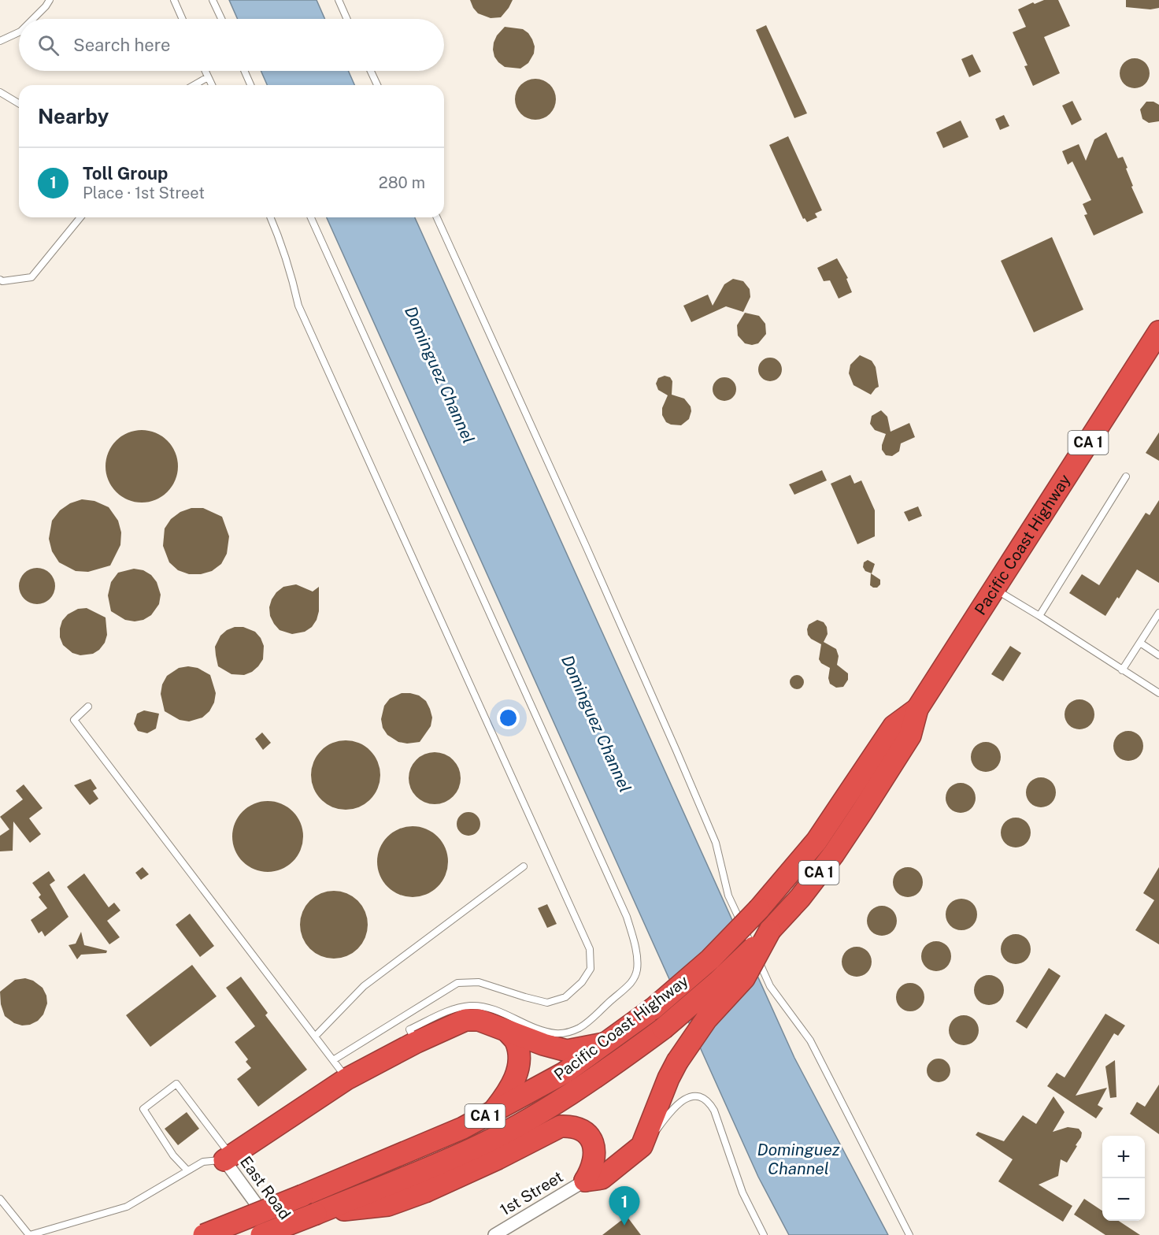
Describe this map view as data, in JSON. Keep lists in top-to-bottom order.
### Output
{
  "streets": {
    "highway": ["CA 1", "Pacific Coast Highway"],
    "street": ["East Road", "1st Street"]
  },
  "water": ["Dominguez Channel"],
  "page": {
    "search": "Search here",
    "heading": "Nearby",
    "list": [
      {
        "mark": "1",
        "name": "Toll Group",
        "note": "Place · 1st Street",
        "value": "280 m"
      }
    ],
    "map_buttons": ["+", "−"],
    "pins": "1"
  }
}
